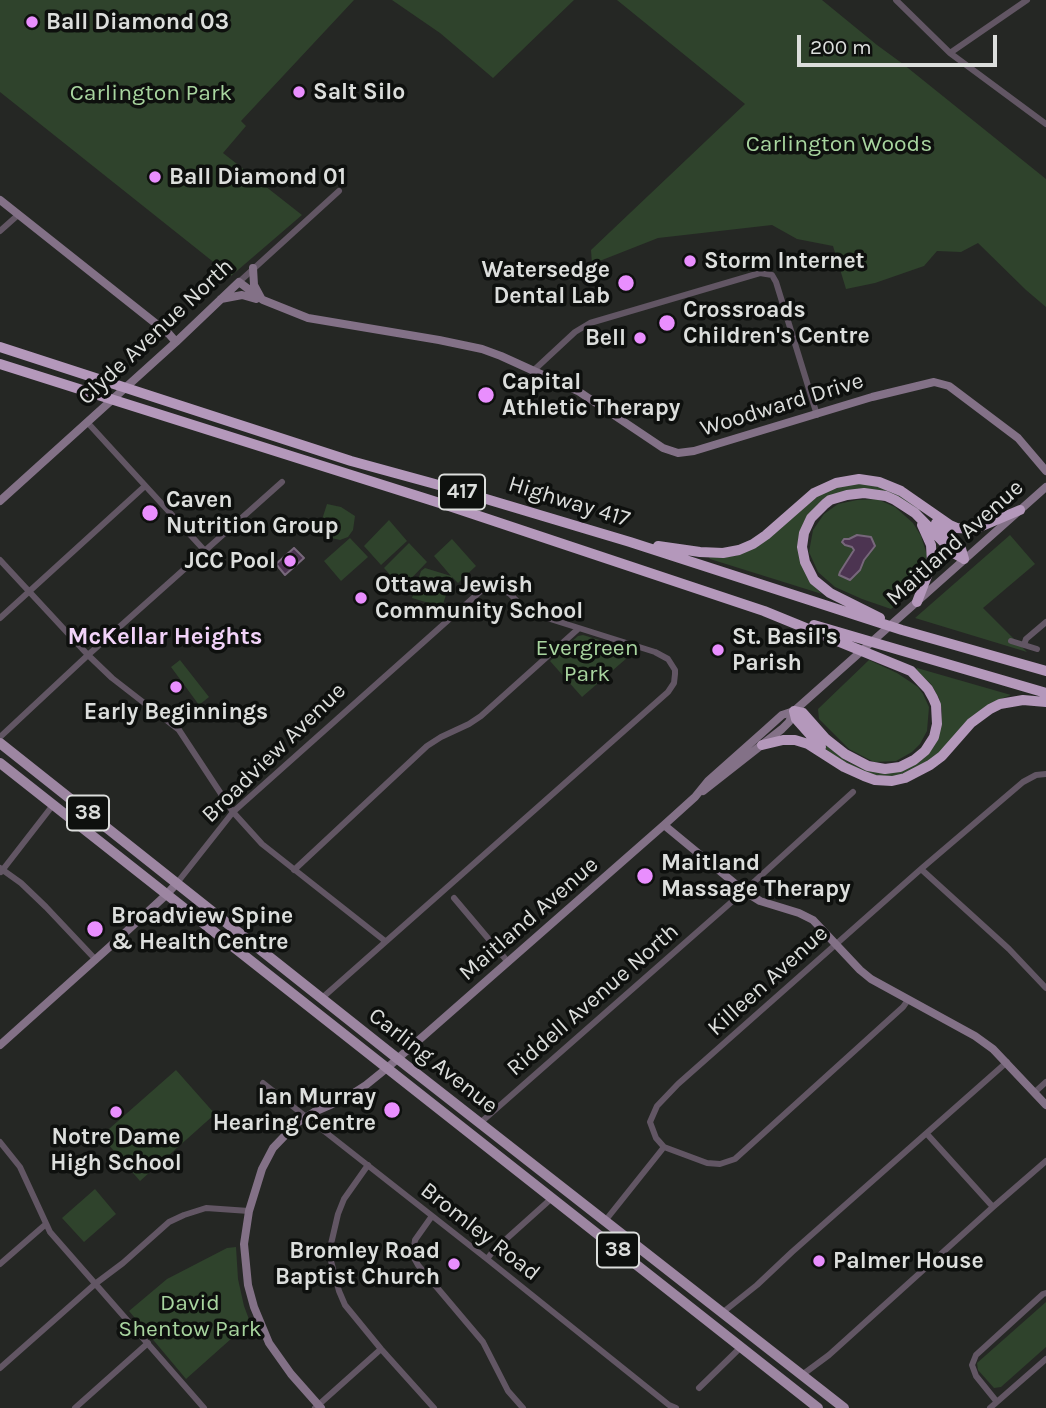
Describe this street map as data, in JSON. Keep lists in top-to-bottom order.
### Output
{
  "streets": {
    "highway": ["417", "Highway 417"],
    "main road": ["38", "Carling Avenue"],
    "street": [
      "Clyde Avenue North",
      "Woodward Drive",
      "Maitland Avenue",
      "Broadview Avenue",
      "Killeen Avenue",
      "Riddell Avenue North",
      "Bromley Road"
    ]
  },
  "crossings": [
    ["Clyde Avenue North", "Woodward Drive"],
    ["Maitland Avenue", "Carling Avenue"],
    ["Maitland Avenue", "Bromley Road"],
    ["Broadview Avenue", "Carling Avenue"],
    ["Riddell Avenue North", "Carling Avenue"]
  ],
  "districts": ["McKellar Heights"],
  "parks": [
    "Carlington Park",
    "Carlington Woods",
    "Evergreen Park",
    "David Shentow Park"
  ],
  "places": [
    "Ball Diamond 03",
    "Salt Silo",
    "Ball Diamond 01",
    "Storm Internet",
    "Watersedge Dental Lab",
    "Crossroads Children's Centre",
    "Bell",
    "Capital Athletic Therapy",
    "Caven Nutrition Group",
    "JCC Pool",
    "Ottawa Jewish Community School",
    "St. Basil's Parish",
    "Early Beginnings",
    "Maitland Massage Therapy",
    "Broadview Spine & Health Centre",
    "Ian Murray Hearing Centre",
    "Notre Dame High School",
    "Palmer House",
    "Bromley Road Baptist Church"
  ],
  "scale_bar": "200 m"
}
